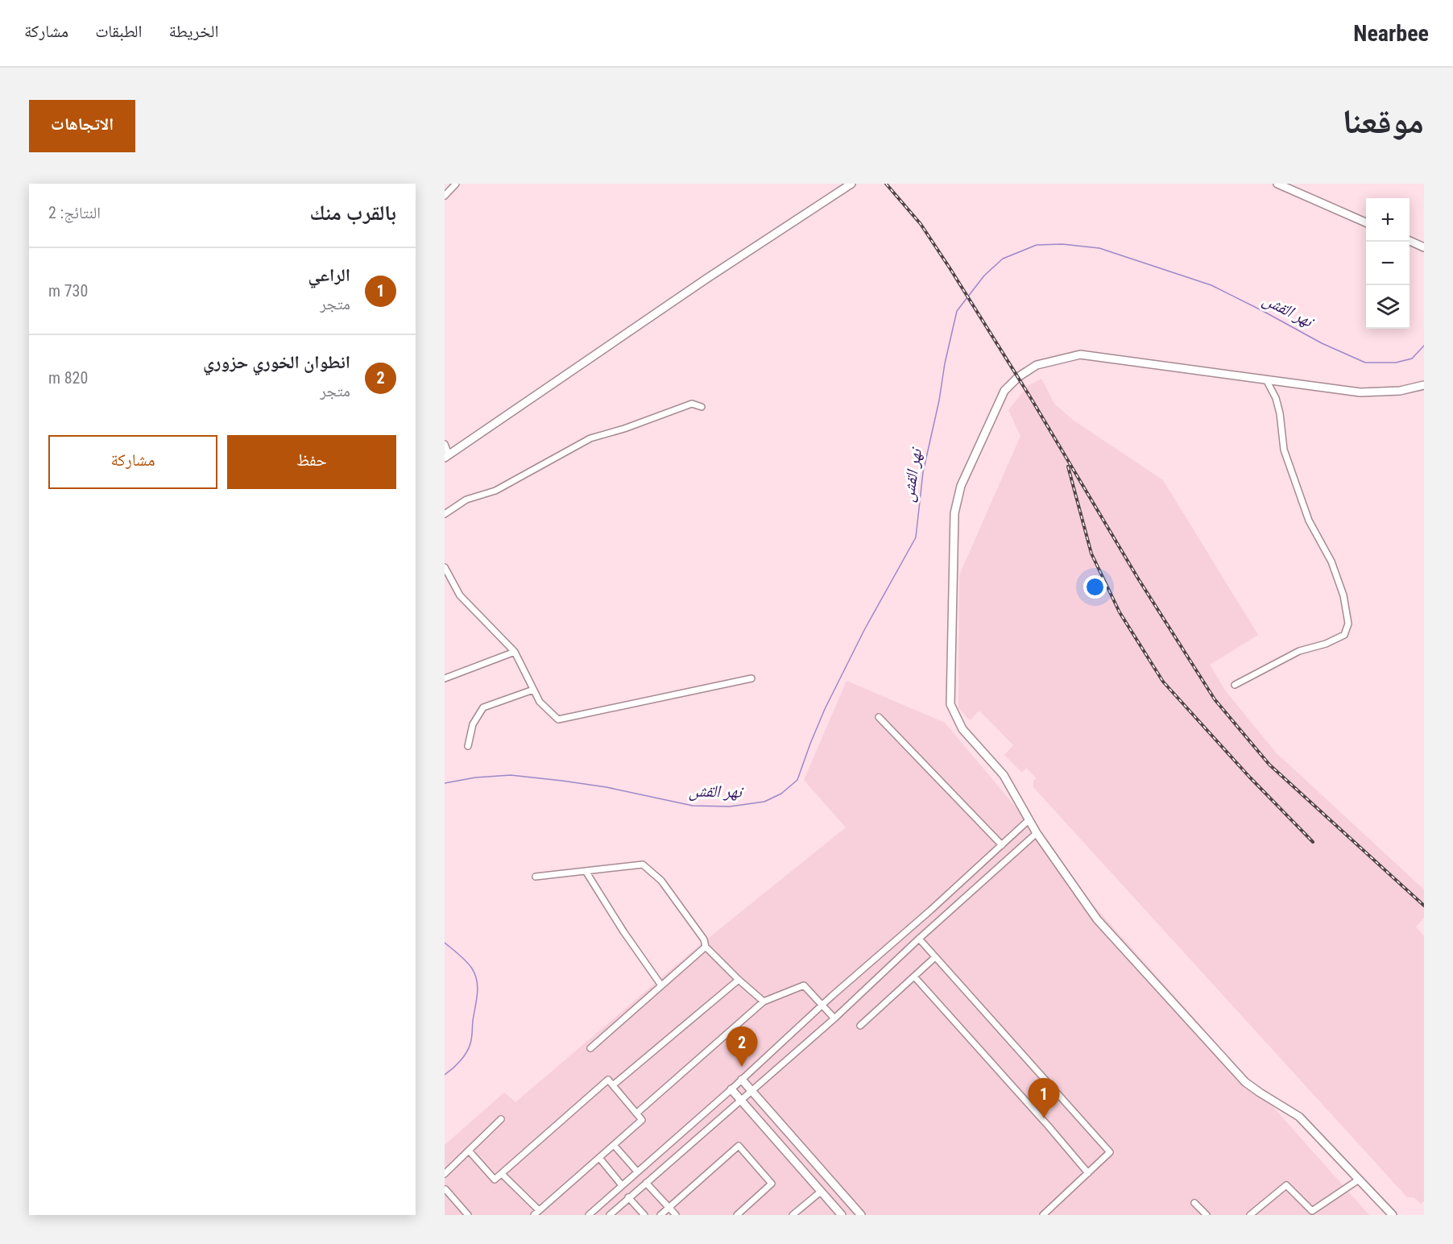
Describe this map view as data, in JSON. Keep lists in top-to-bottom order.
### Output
{
  "water": ["نهر القش"],
  "page": {
    "header": "Nearbee",
    "nav": ["الخريطة", "الطبقات", "مشاركة"],
    "title": "موقعنا",
    "buttons": [
      "الاتجاهات",
      ["حفظ", "مشاركة"]
    ],
    "heading": ["بالقرب منك", "النتائج: 2"],
    "map_buttons": ["+", "−"],
    "list": [
      {
        "mark": "1",
        "name": "الراعي",
        "note": "متجر",
        "value": "730 m"
      },
      {
        "mark": "2",
        "name": "انطوان الخوري حزوري",
        "note": "متجر",
        "value": "820 m"
      }
    ],
    "pins": ["2", "1"]
  }
}
